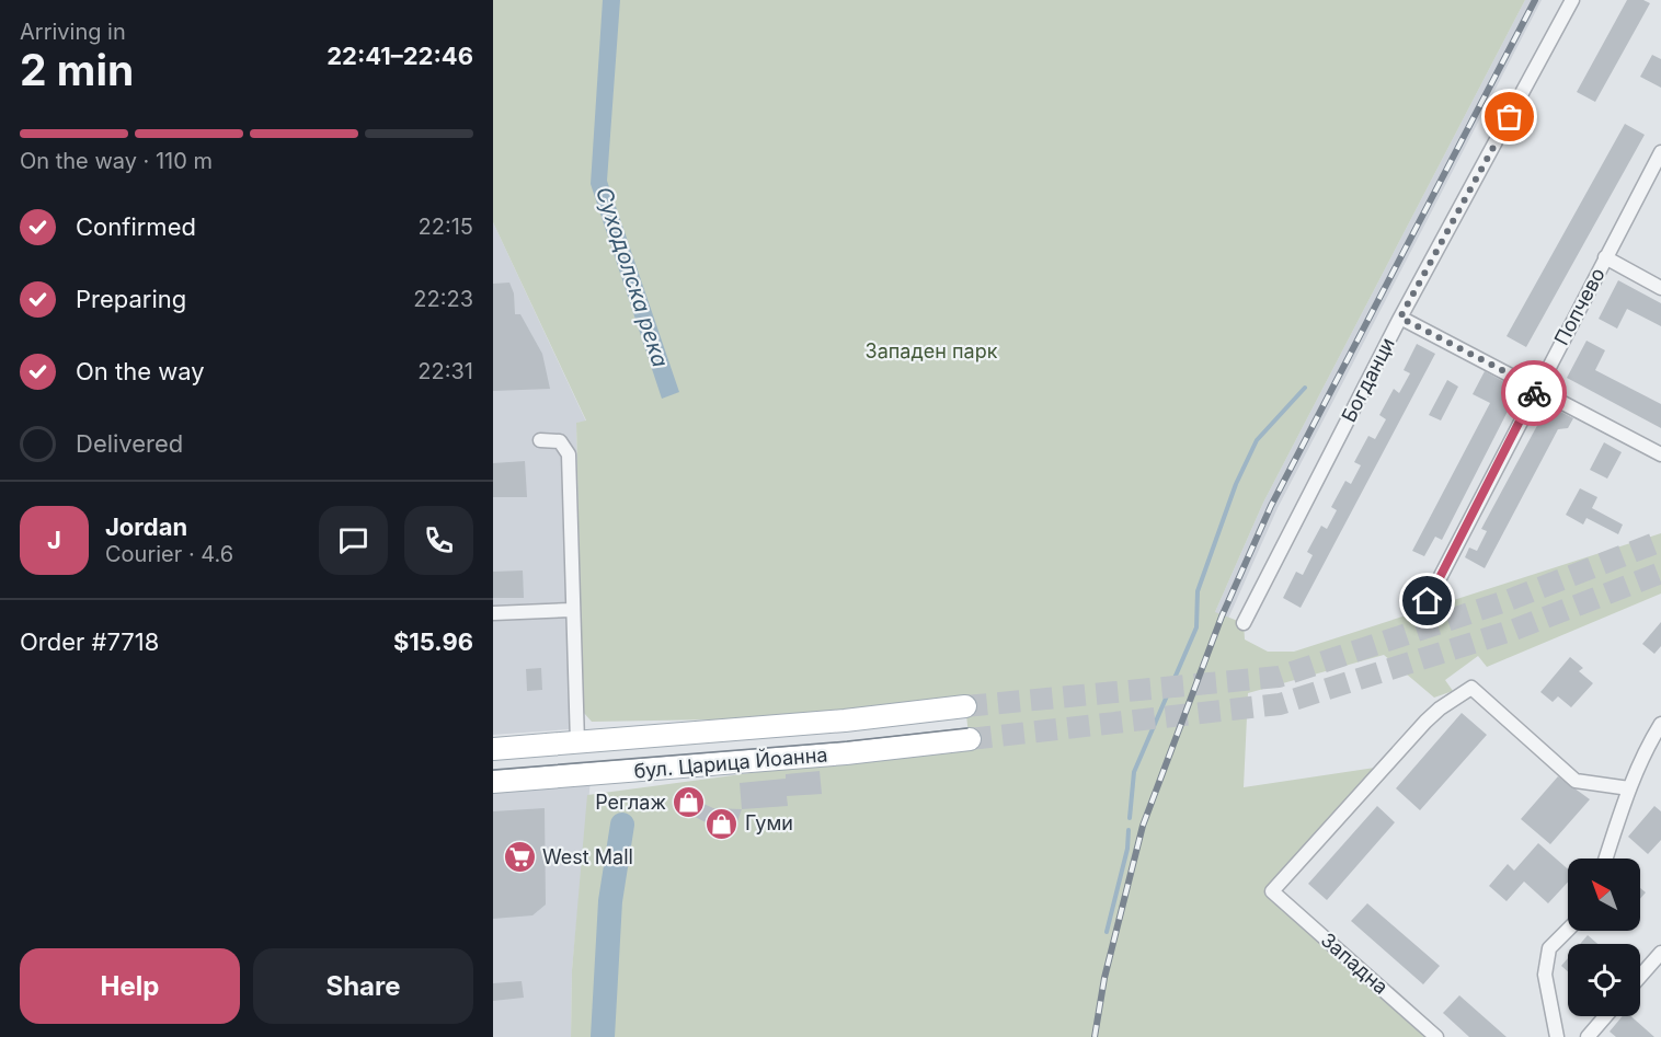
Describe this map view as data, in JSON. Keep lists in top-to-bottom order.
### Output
{
  "streets": {
    "main road": ["бул. Царица Йоанна"],
    "street": ["Попчево", "Богданци", "Западна"]
  },
  "water": ["Суходолска река"],
  "parks": ["Западен парк"],
  "places": {
    "shop": ["Реглаж", "Гуми"],
    "supermarket": ["West Mall"]
  },
  "north": "top left",
  "page": {
    "heading": ["2 min", "Arriving in", "22:41–22:46"],
    "panel": [
      "Jordan",
      "Courier · 4.6",
      "Order #7718",
      "$15.96"
    ],
    "bar": "On the way · 110 m",
    "list": [
      ["Confirmed", "22:15"],
      ["Preparing", "22:23"],
      ["On the way", "22:31"],
      "Delivered"
    ],
    "round": "J",
    "buttons": ["Help", "Share"]
  }
}
